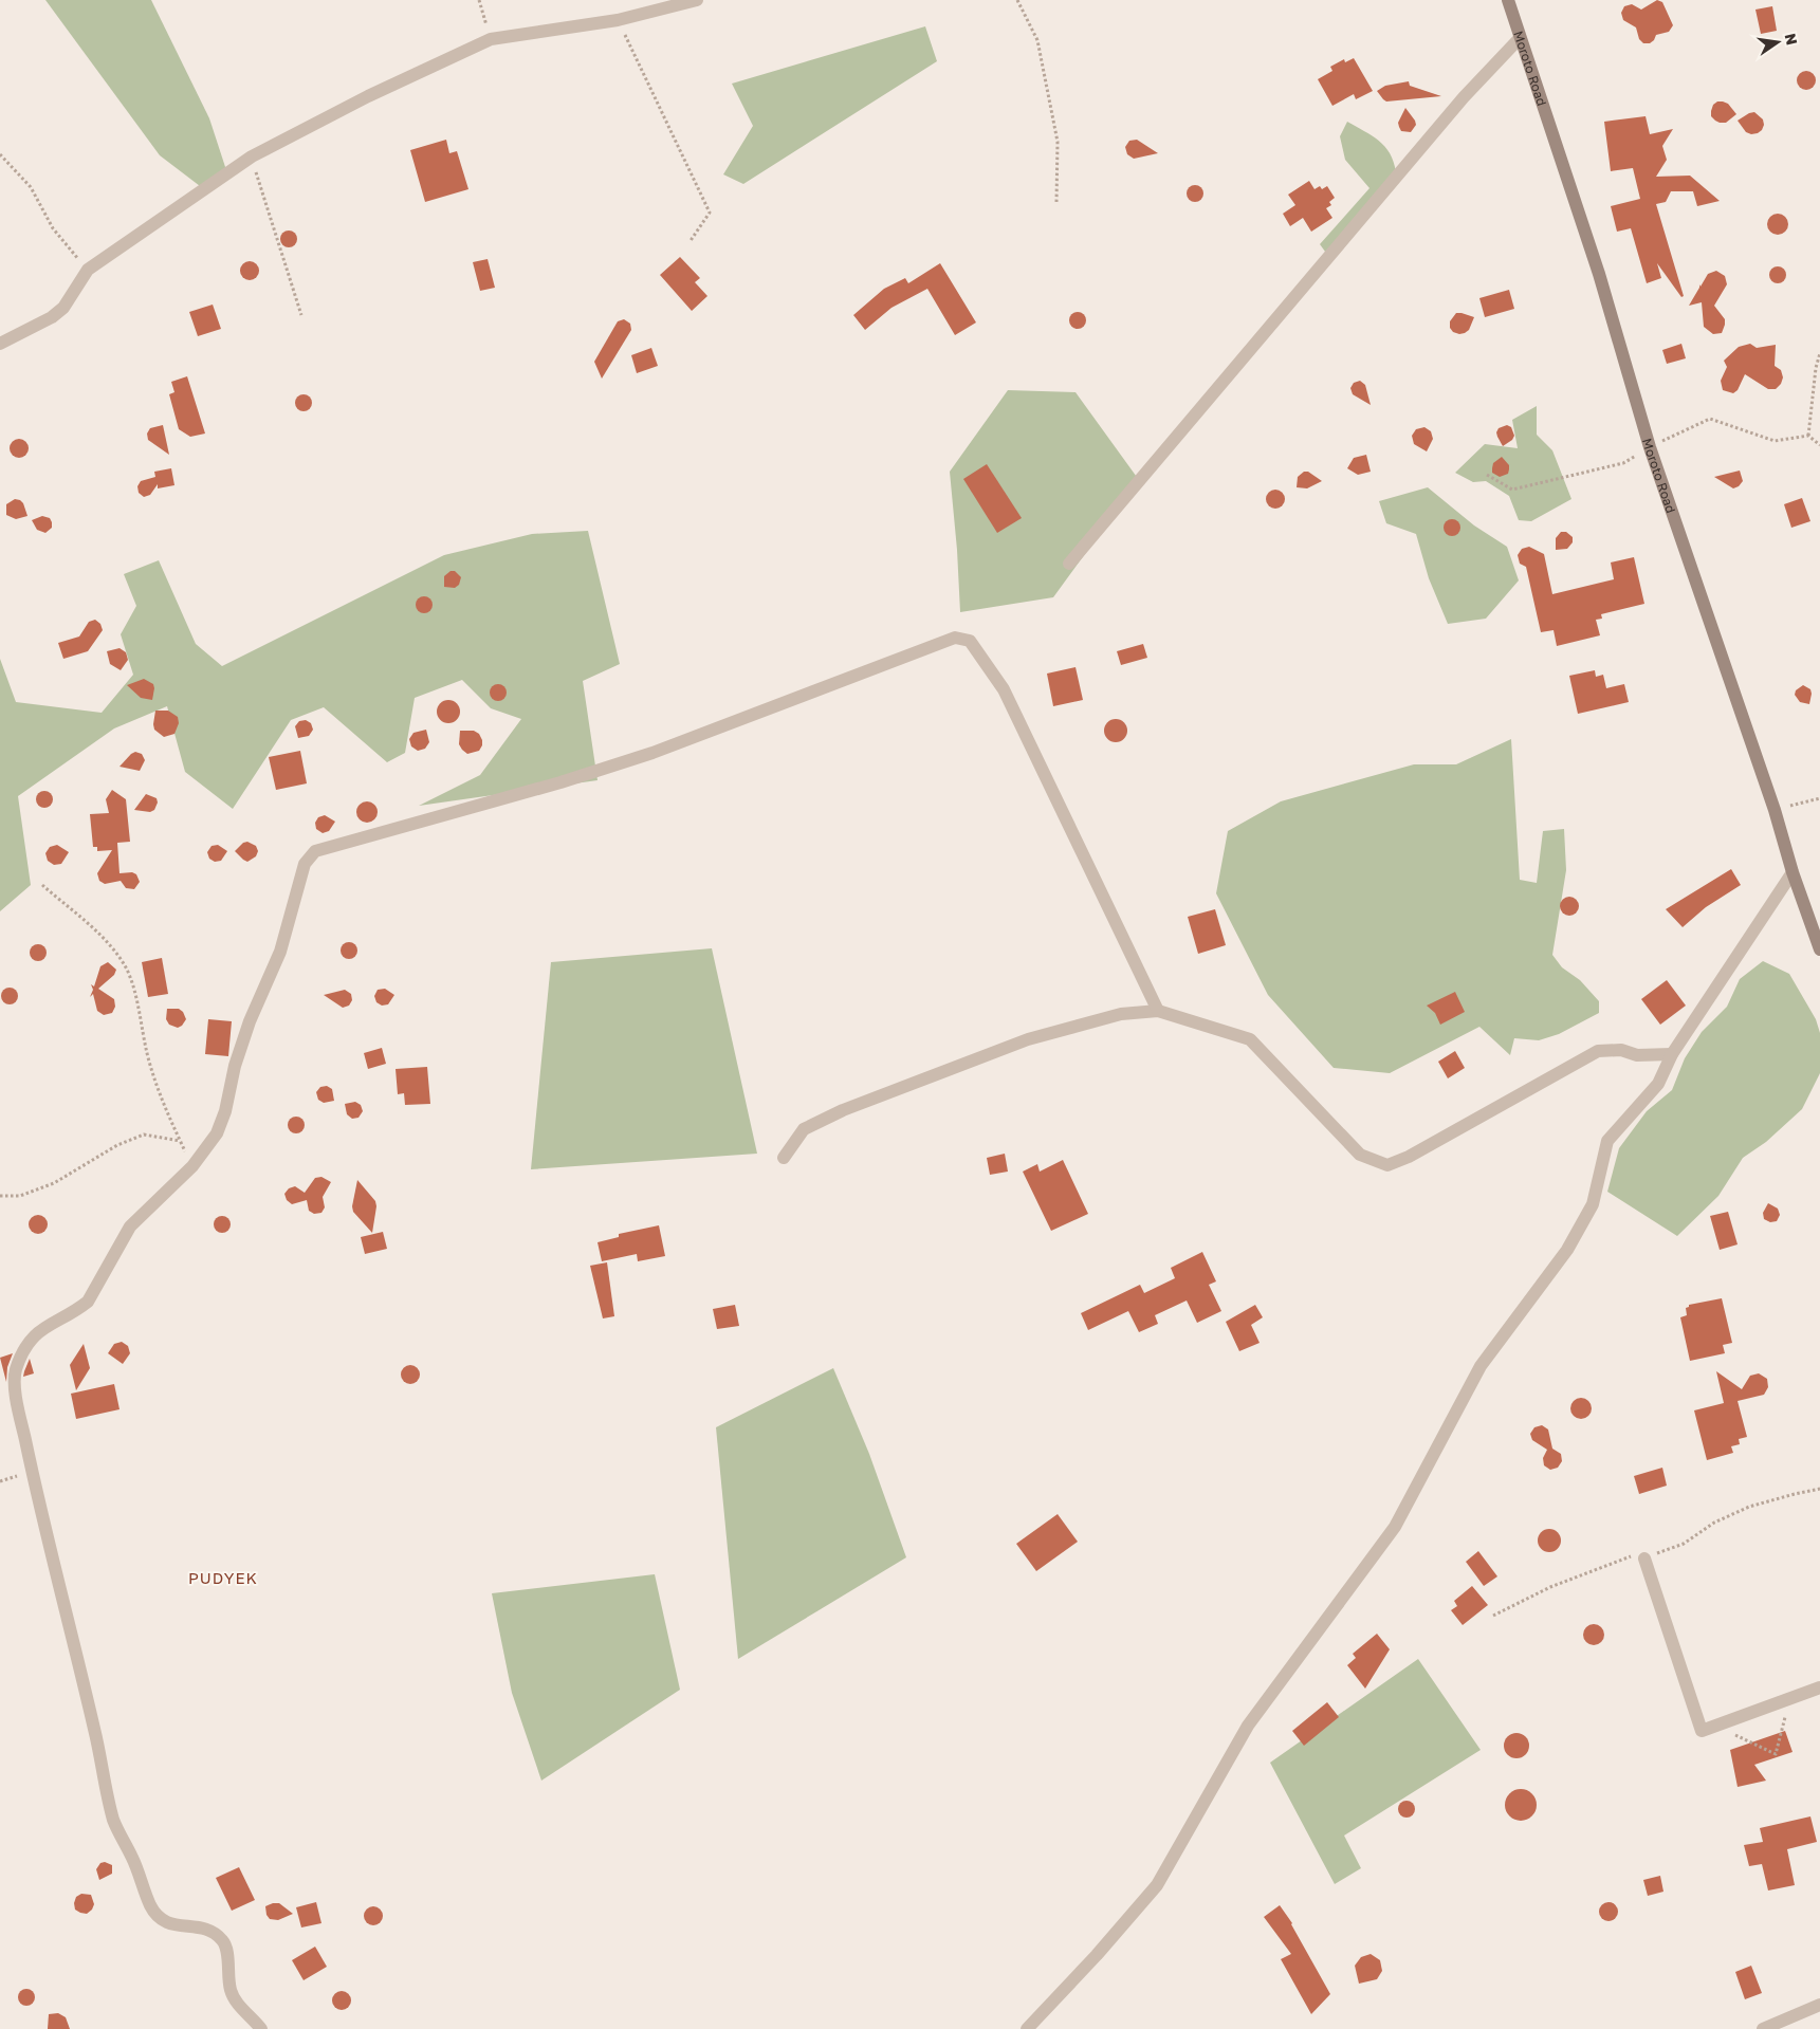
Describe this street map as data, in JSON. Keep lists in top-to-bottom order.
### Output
{
  "streets": {
    "main road": ["Moroto Road"]
  },
  "districts": ["PUDYEK"],
  "north": "right"
}
